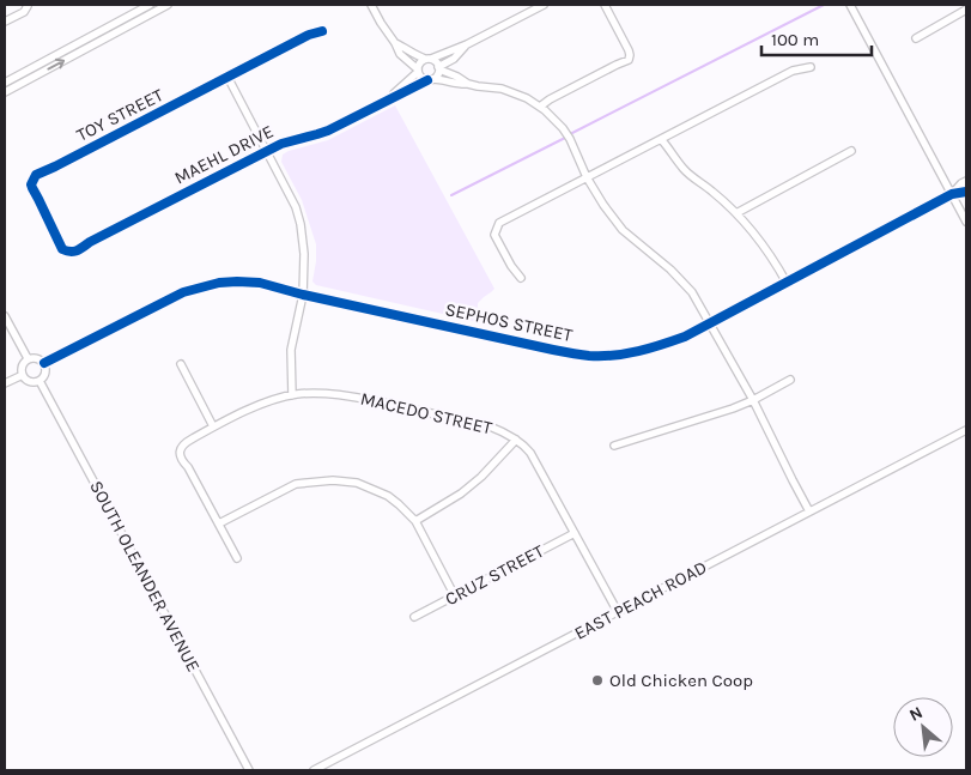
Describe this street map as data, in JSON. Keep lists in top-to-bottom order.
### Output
{
  "streets": {
    "street": [
      "TOY STREET",
      "MAEHL DRIVE",
      "SEPHOS STREET",
      "MACEDO STREET",
      "CRUZ STREET",
      "SOUTH OLEANDER AVENUE",
      "EAST PEACH ROAD"
    ]
  },
  "crossings": [
    ["TOY STREET", "MAEHL DRIVE"],
    ["SEPHOS STREET", "SOUTH OLEANDER AVENUE"],
    ["MACEDO STREET", "CRUZ STREET"],
    ["MACEDO STREET", "EAST PEACH ROAD"]
  ],
  "places": ["Old Chicken Coop"],
  "scale_bar": "100 m",
  "north": "top left"
}
